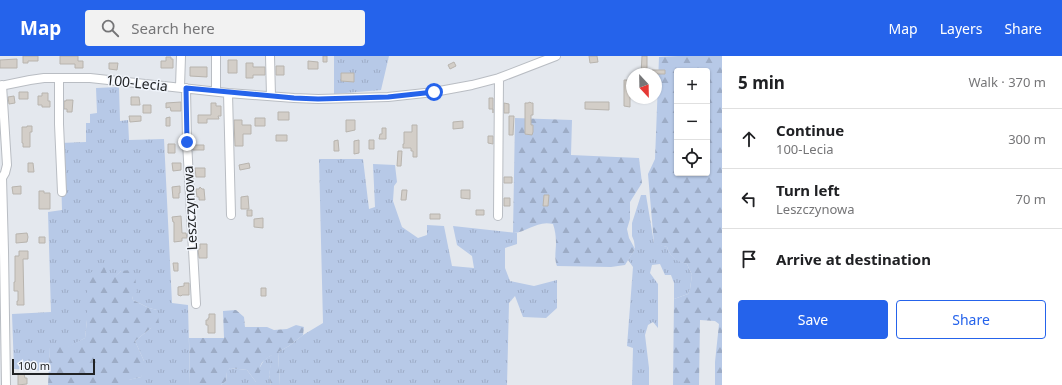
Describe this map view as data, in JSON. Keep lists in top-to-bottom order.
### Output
{
  "streets": {
    "street": ["100-Lecia", "Leszczynowa"]
  },
  "crossings": [
    ["100-Lecia", "Leszczynowa"]
  ],
  "scale_bar": "100 m",
  "north": "bottom",
  "page": {
    "header": "Map",
    "search": "Search here",
    "nav": ["Map", "Layers", "Share"],
    "heading": ["5 min", "Walk · 370 m"],
    "map_buttons": ["+", "−"],
    "list": [
      ["Continue", "100-Lecia", "300 m"],
      ["Turn left", "Leszczynowa", "70 m"],
      "Arrive at destination"
    ],
    "buttons": ["Save", "Share"],
    "scale": "100 m"
  }
}
